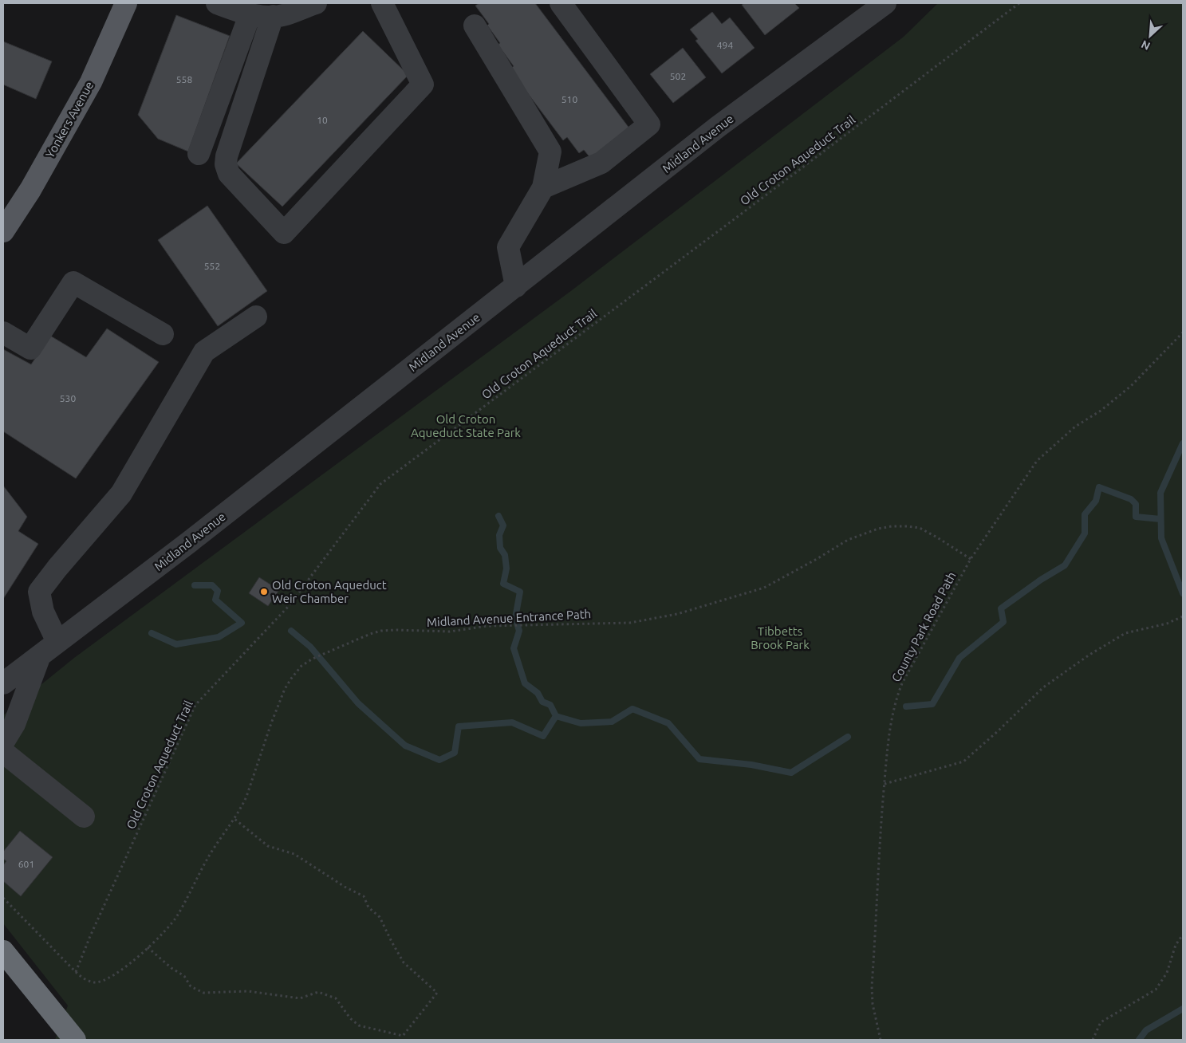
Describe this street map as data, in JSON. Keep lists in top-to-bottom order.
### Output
{
  "streets": {
    "main road": ["Yonkers Avenue"],
    "street": ["Midland Avenue"],
    "path": ["Old Croton Aqueduct Trail", "Midland Avenue Entrance Path", "County Park Road Path"]
  },
  "crossings": [
    ["Old Croton Aqueduct Trail", "Midland Avenue Entrance Path"],
    ["Midland Avenue Entrance Path", "County Park Road Path"]
  ],
  "parks": ["Old Croton Aqueduct State Park", "Tibbetts Brook Park"],
  "places": ["Old Croton Aqueduct Weir Chamber"],
  "house_numbers": [
    "494",
    "502",
    "558",
    "510",
    "10",
    "552",
    "530",
    "601"
  ],
  "north": "bottom left"
}
